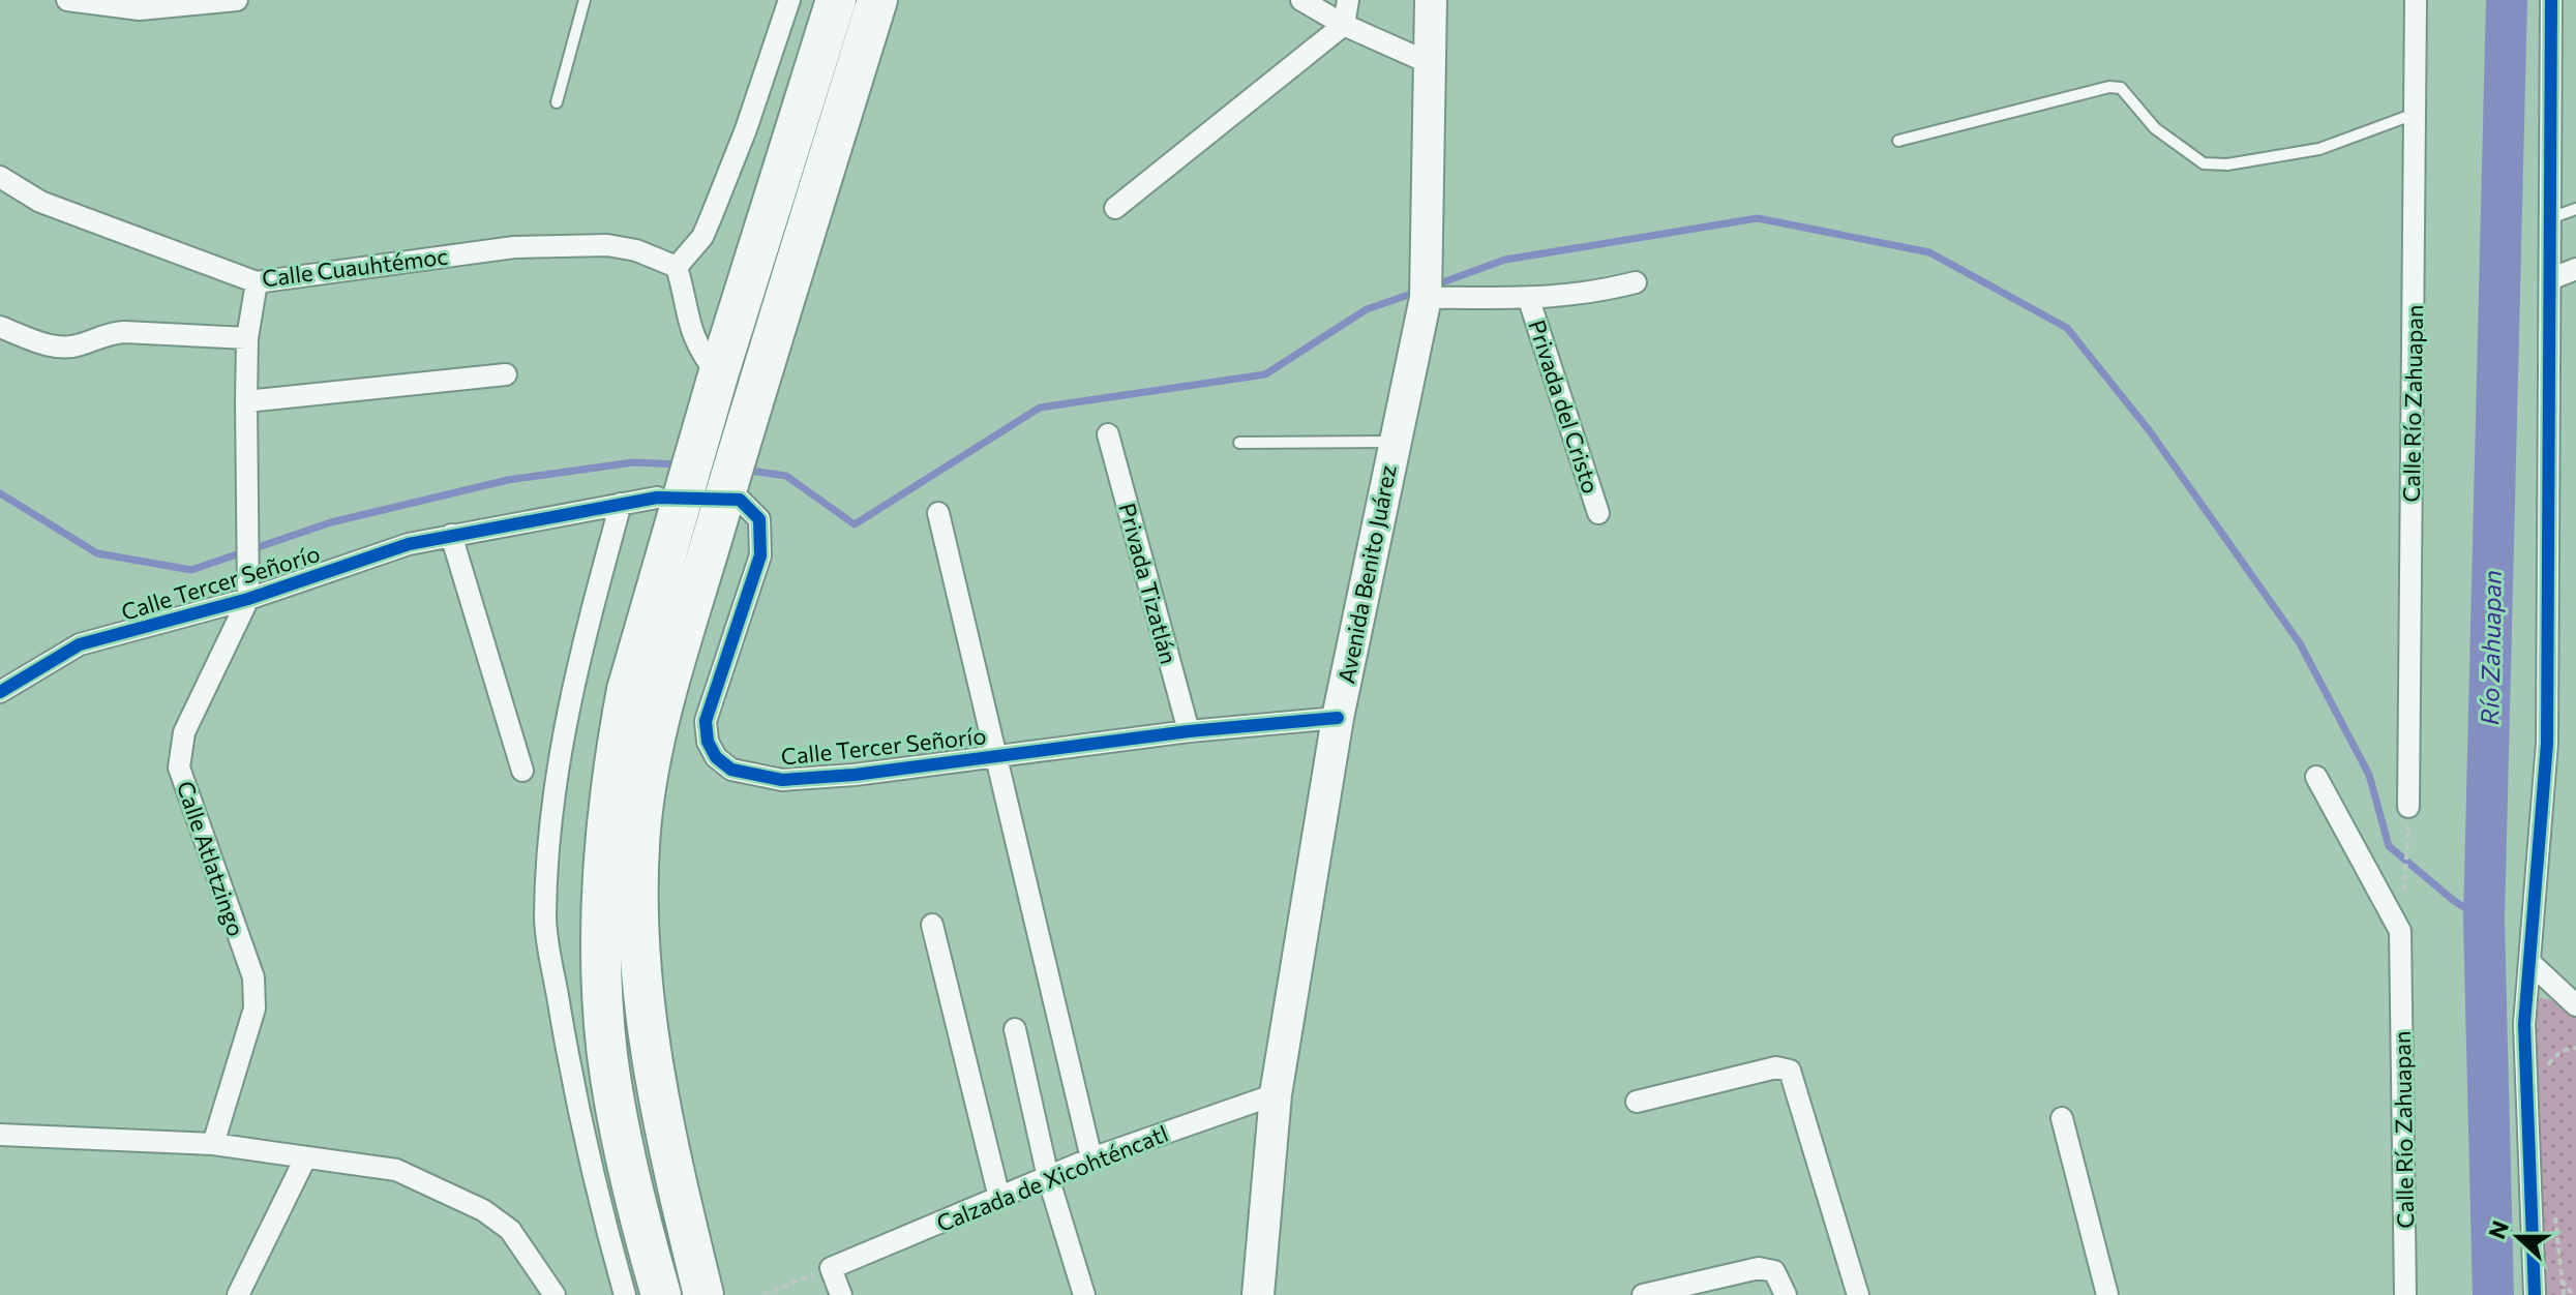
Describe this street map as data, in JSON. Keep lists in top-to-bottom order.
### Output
{
  "streets": {
    "main road": ["Avenida Benito Juárez"],
    "street": [
      "Calle Cuauhtémoc",
      "Calle Río Zahuapan",
      "Privada del Cristo",
      "Calle Tercer Señorío",
      "Privada Tizatlán",
      "Calle Atlatzingo",
      "Calzada de Xicohténcatl"
    ]
  },
  "crossings": [
    ["Calle Cuauhtémoc", "Calle Atlatzingo"],
    ["Privada del Cristo", "Avenida Benito Juárez"],
    ["Avenida Benito Juárez", "Calle Tercer Señorío"],
    ["Avenida Benito Juárez", "Calzada de Xicohténcatl"],
    ["Calle Tercer Señorío", "Privada Tizatlán"],
    ["Calle Tercer Señorío", "Calle Atlatzingo"]
  ],
  "water": ["Río Zahuapan"],
  "north": "left"
}
